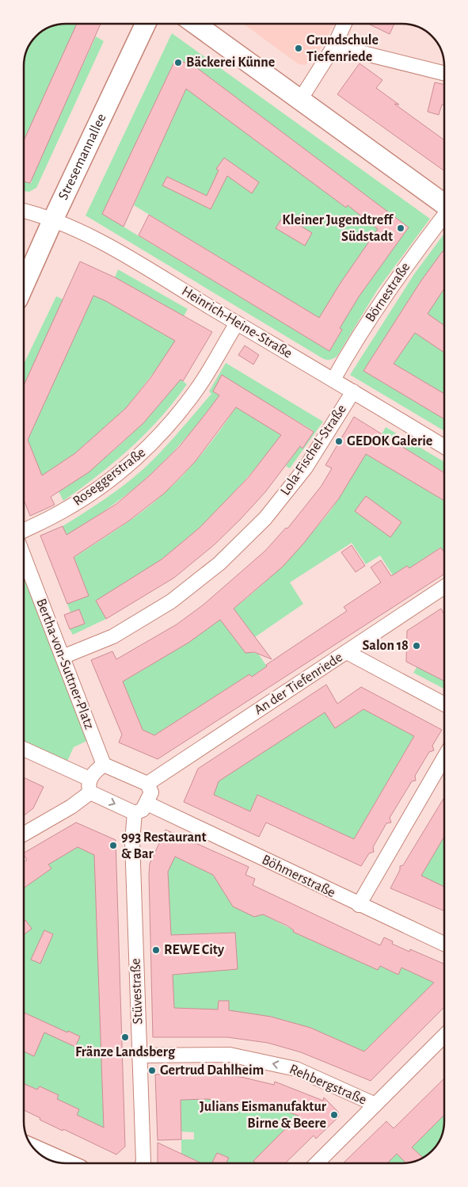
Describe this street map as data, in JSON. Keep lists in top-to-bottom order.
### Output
{
  "streets": {
    "street": [
      "Stresemannallee",
      "Börnestraße",
      "Heinrich-Heine-Straße",
      "Lola-Fischel-Straße",
      "Roseggerstraße",
      "Bertha-von-Suttner-Platz",
      "An der Tiefenriede",
      "Böhmerstraße",
      "Stüvestraße",
      "Rehbergstraße"
    ]
  },
  "crossings": [
    ["Stresemannallee", "Heinrich-Heine-Straße"],
    ["Börnestraße", "Heinrich-Heine-Straße"],
    ["Heinrich-Heine-Straße", "Lola-Fischel-Straße"],
    ["Heinrich-Heine-Straße", "Roseggerstraße"],
    ["Lola-Fischel-Straße", "Bertha-von-Suttner-Platz"],
    ["Stüvestraße", "Rehbergstraße"]
  ],
  "one_way": ["Rehbergstraße"],
  "places": [
    "Grundschule Tiefenriede",
    "Bäckerei Künne",
    "Kleiner Jugendtreff Südstadt",
    "GEDOK Galerie",
    "Salon 18",
    "993 Restaurant & Bar",
    "REWE City",
    "Fränze Landsberg",
    "Gertrud Dahlheim",
    "Julians Eismanufaktur Birne & Beere"
  ]
}
